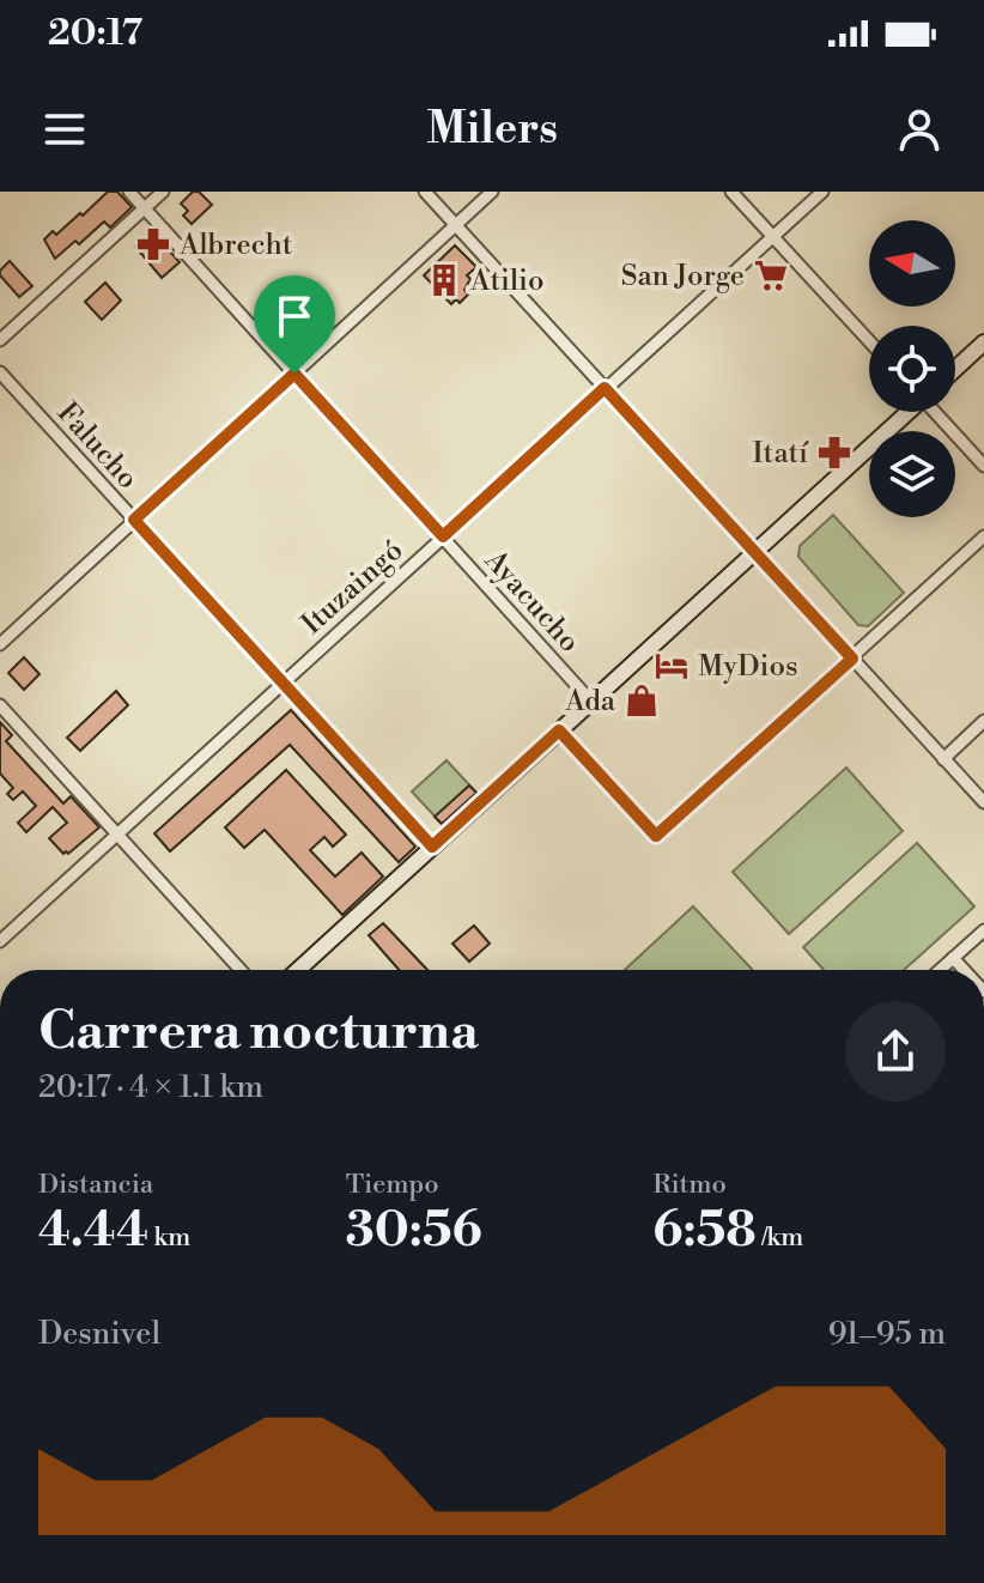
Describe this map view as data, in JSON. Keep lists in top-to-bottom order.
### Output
{
  "streets": {
    "street": ["Falucho", "Ituzaingó", "Ayacucho"]
  },
  "crossings": [
    ["Falucho", "Ituzaingó"],
    ["Ituzaingó", "Ayacucho"]
  ],
  "places": {
    "pharmacy": ["Albrecht", "Itatí"],
    "supermarket": ["San Jorge"],
    "building": ["Atilio"],
    "hotel": ["MyDios"],
    "shop": ["Ada"]
  },
  "north": "left",
  "page": {
    "status": "20:17",
    "header": "Milers",
    "heading": ["Carrera nocturna", "20:17 · 4 × 1.1 km"],
    "stats": [
      ["Distancia", "4.44 km"],
      ["Tiempo", "30:56"],
      ["Ritmo", "6:58 /km"]
    ],
    "chart": ["Desnivel", "91–95 m"]
  }
}
